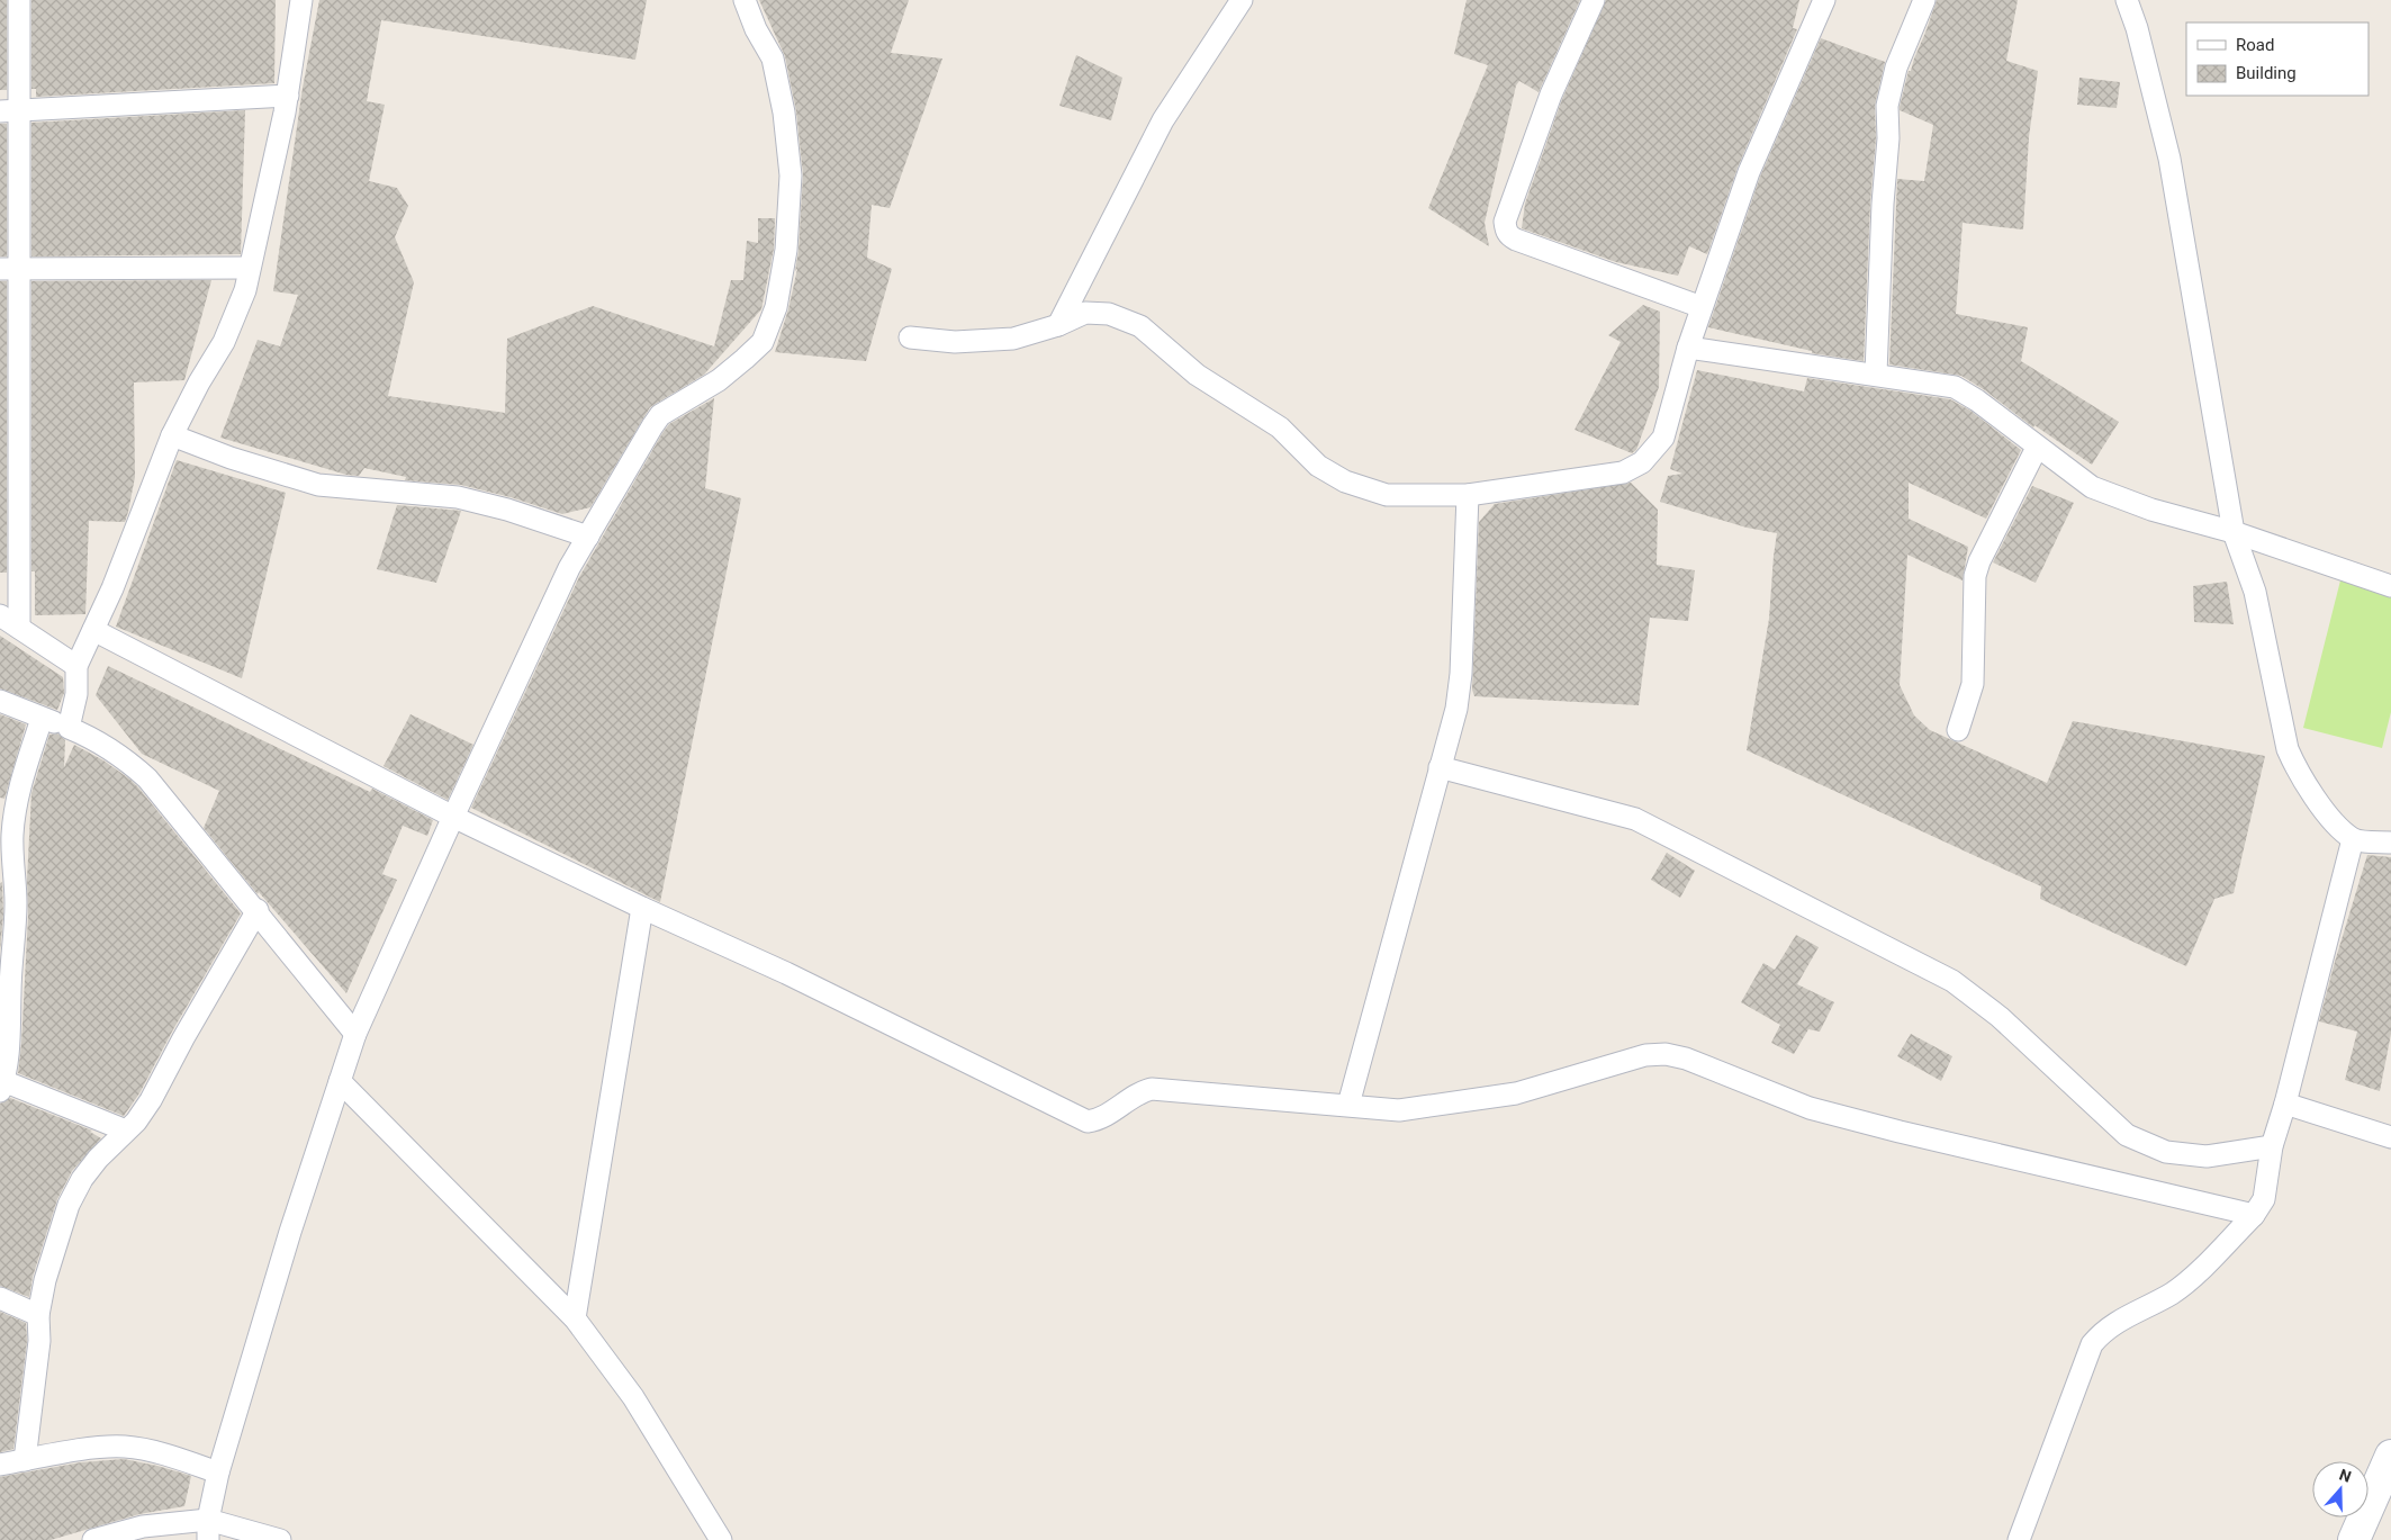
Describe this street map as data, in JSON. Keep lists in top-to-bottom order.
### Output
{
  "legend": ["Road", "Building"],
  "north": "top"
}
